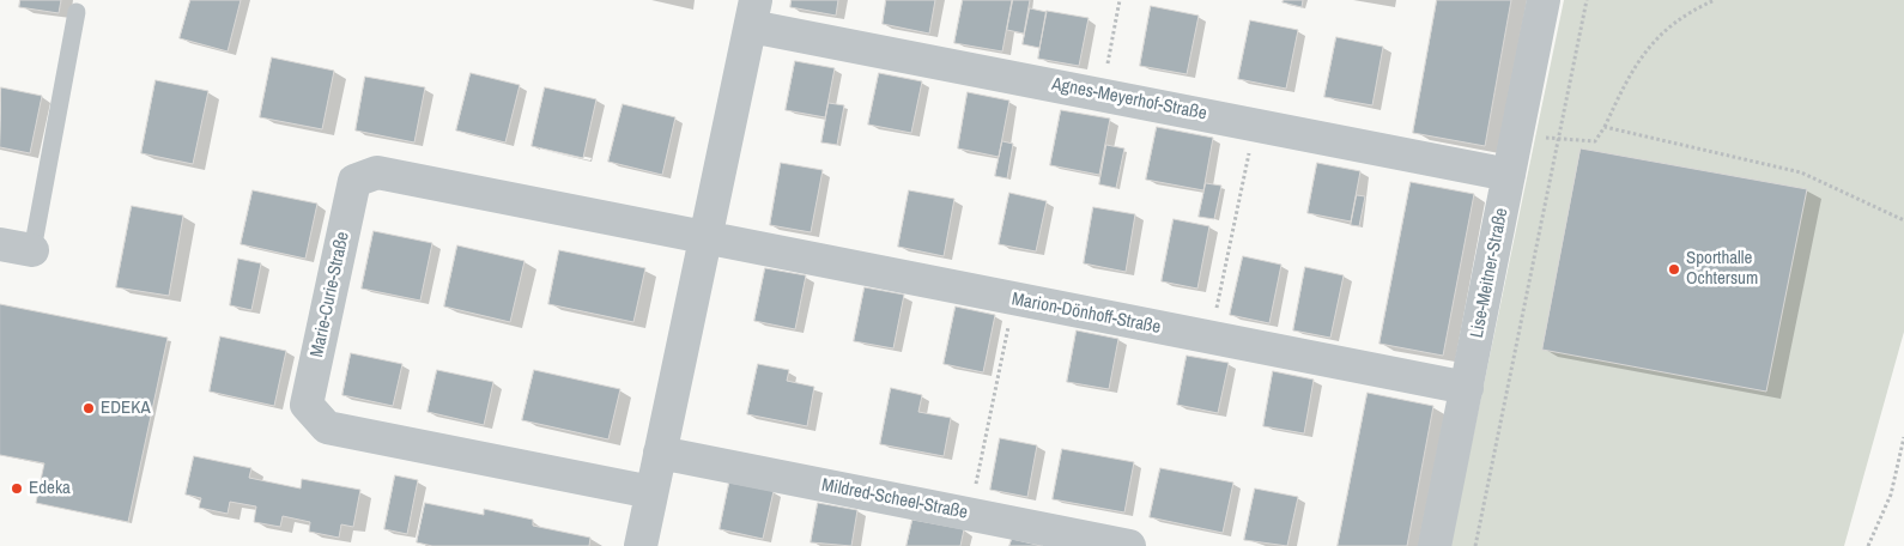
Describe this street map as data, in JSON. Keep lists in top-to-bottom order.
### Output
{
  "streets": {
    "street": [
      "Agnes-Meyerhof-Straße",
      "Lise-Meitner-Straße",
      "Marie-Curie-Straße",
      "Marion-Dönhoff-Straße",
      "Mildred-Scheel-Straße"
    ]
  },
  "crossings": [
    ["Agnes-Meyerhof-Straße", "Lise-Meitner-Straße"],
    ["Lise-Meitner-Straße", "Marion-Dönhoff-Straße"],
    ["Marie-Curie-Straße", "Marion-Dönhoff-Straße"]
  ],
  "places": ["Sporthalle Ochtersum", "EDEKA", "Edeka"]
}
